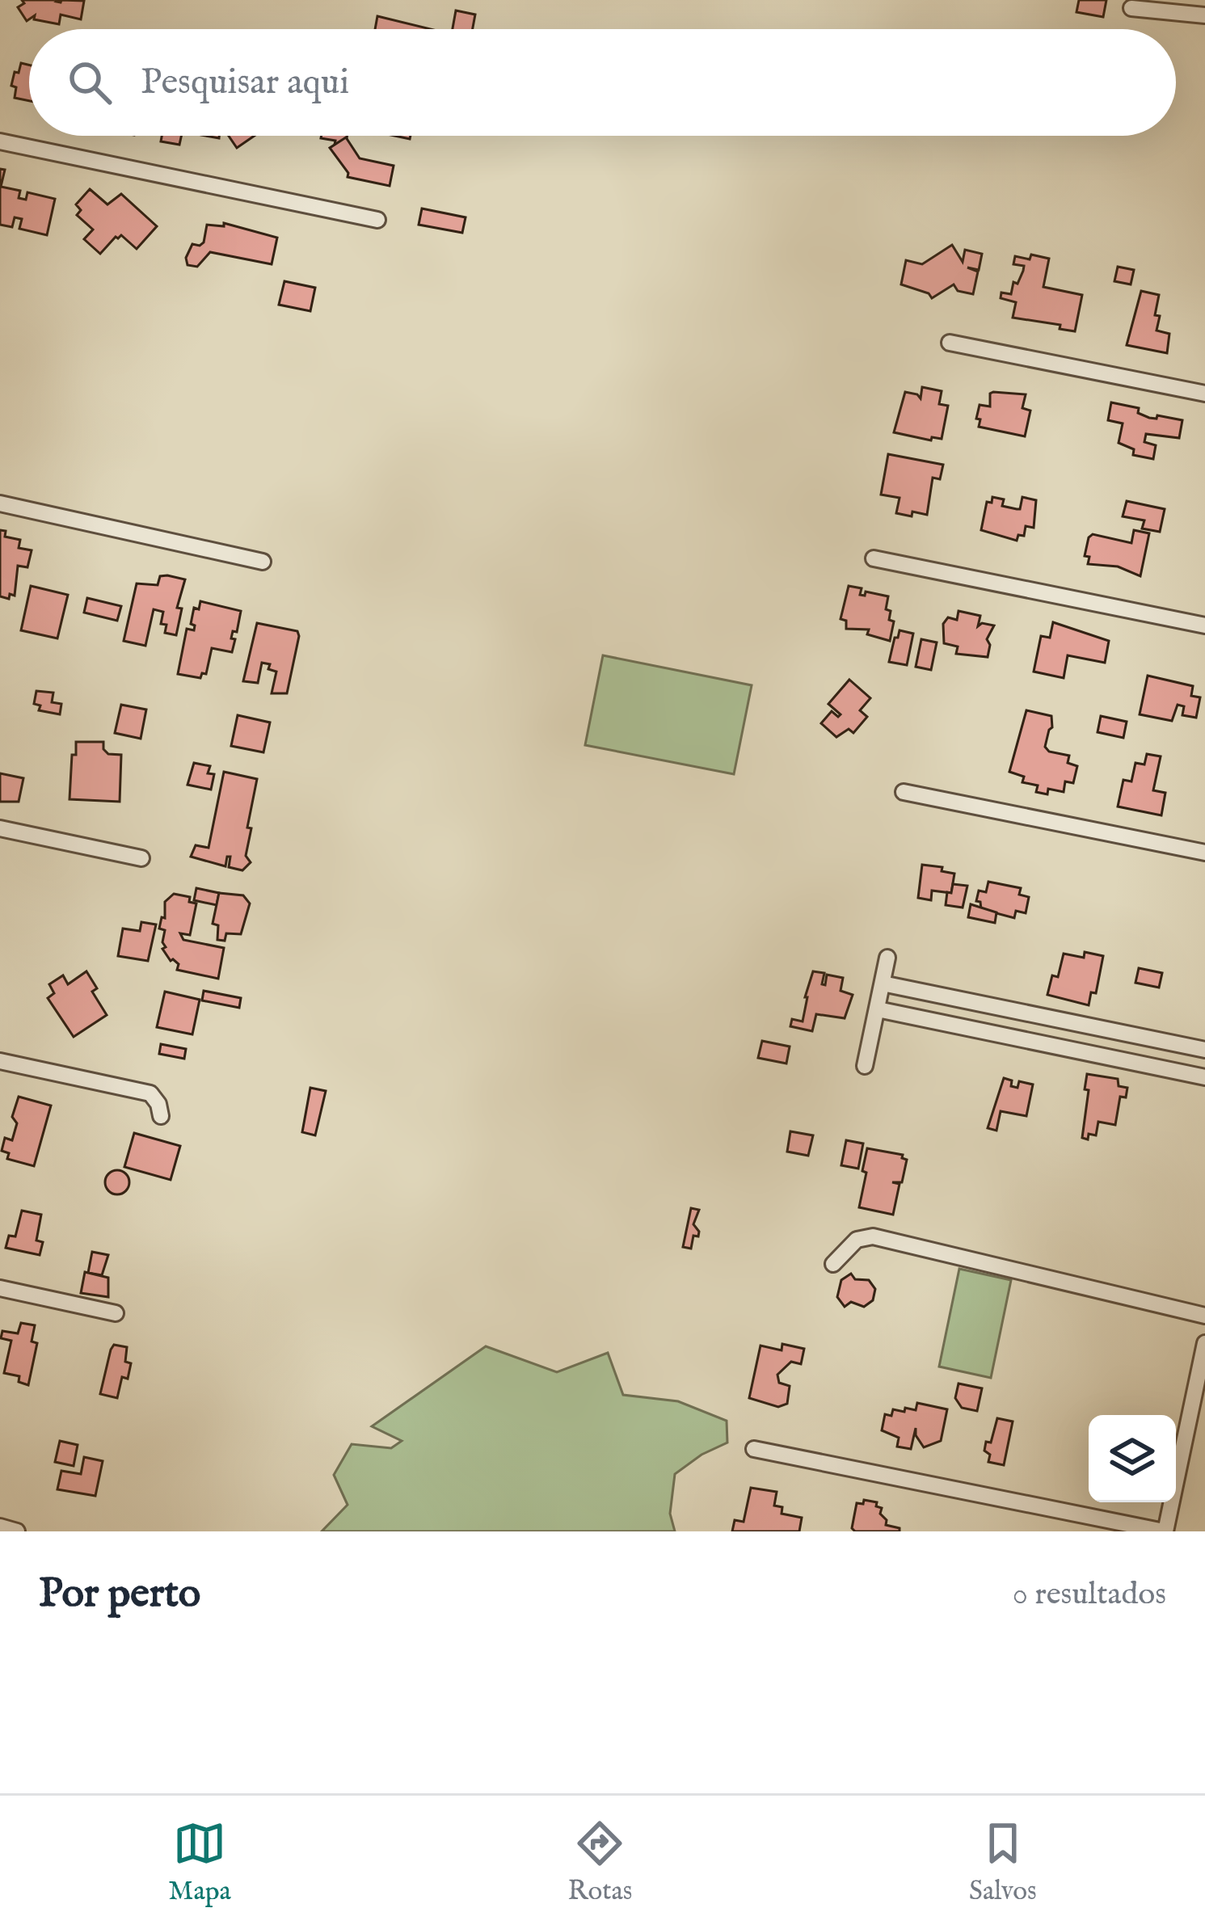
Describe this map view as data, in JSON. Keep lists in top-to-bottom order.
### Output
{
  "page": {
    "search": "Pesquisar aqui",
    "heading": ["Por perto", "0 resultados"],
    "nav": ["Mapa", "Rotas", "Salvos"]
  }
}
